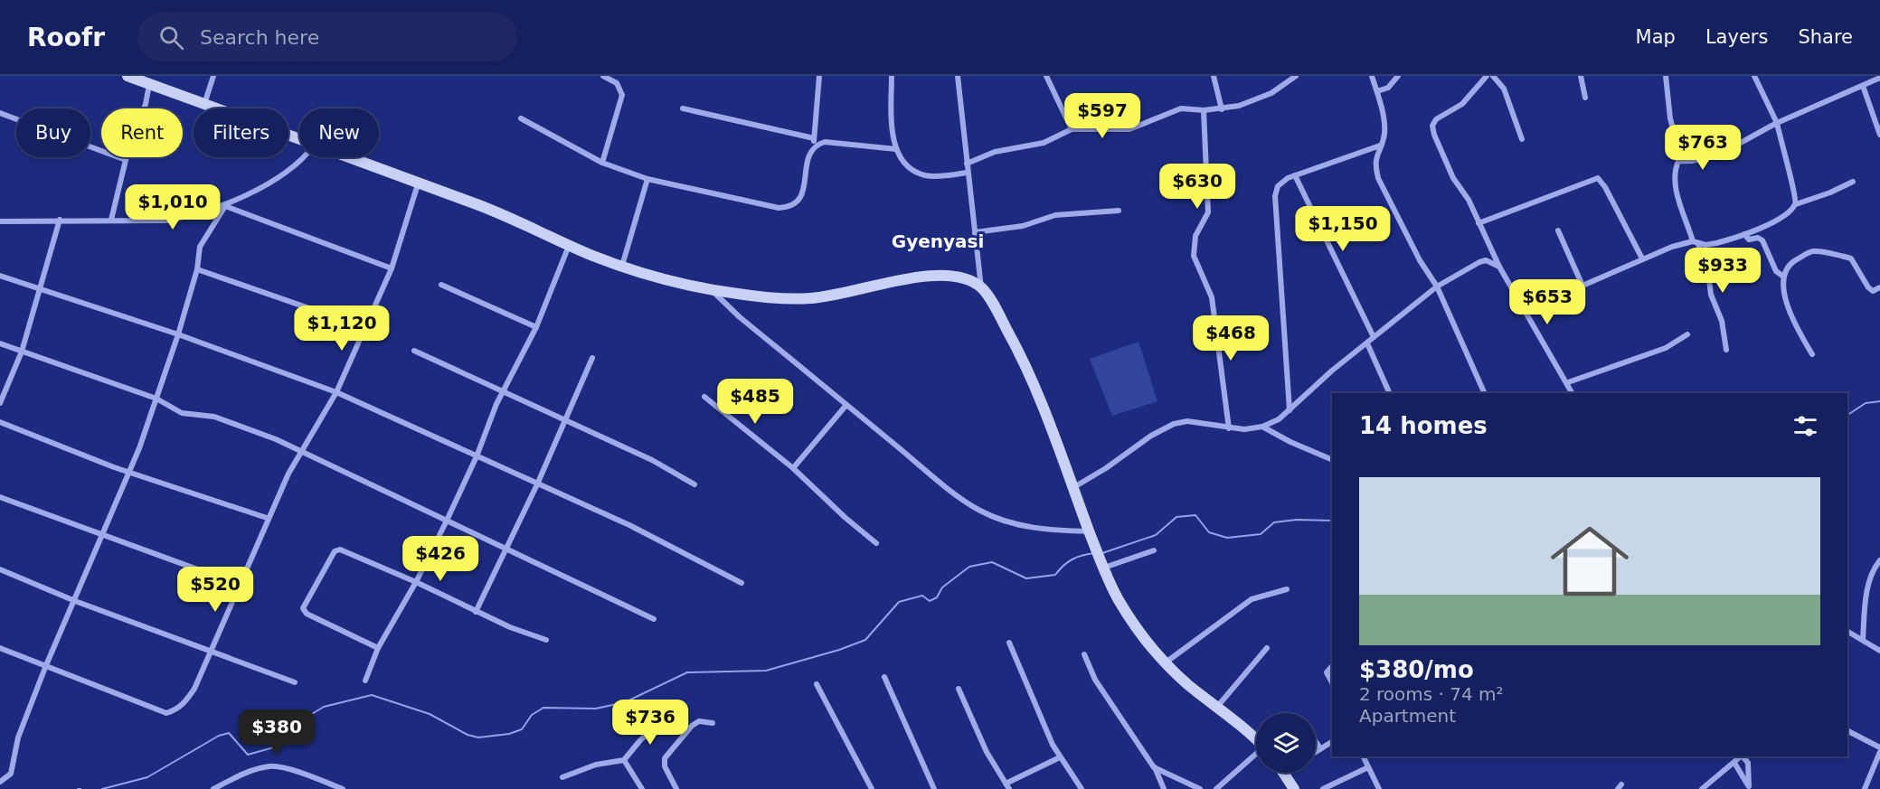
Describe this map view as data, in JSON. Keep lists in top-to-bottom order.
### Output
{
  "districts": ["Gyenyasi"],
  "page": {
    "header": "Roofr",
    "search": "Search here",
    "nav": ["Map", "Layers", "Share"],
    "price": [
      "$597",
      "$763",
      "$630",
      "$1,010",
      "$1,150",
      "$933",
      "$653",
      "$1,120",
      "$468",
      "$485",
      "$426",
      "$520",
      "$736",
      "$380"
    ],
    "chip": [
      "Buy",
      "Rent",
      "Filters",
      "New"
    ],
    "heading": "14 homes",
    "list": [
      {
        "name": "$380/mo",
        "note": "2 rooms · 74 m² · Apartment"
      }
    ]
  }
}
